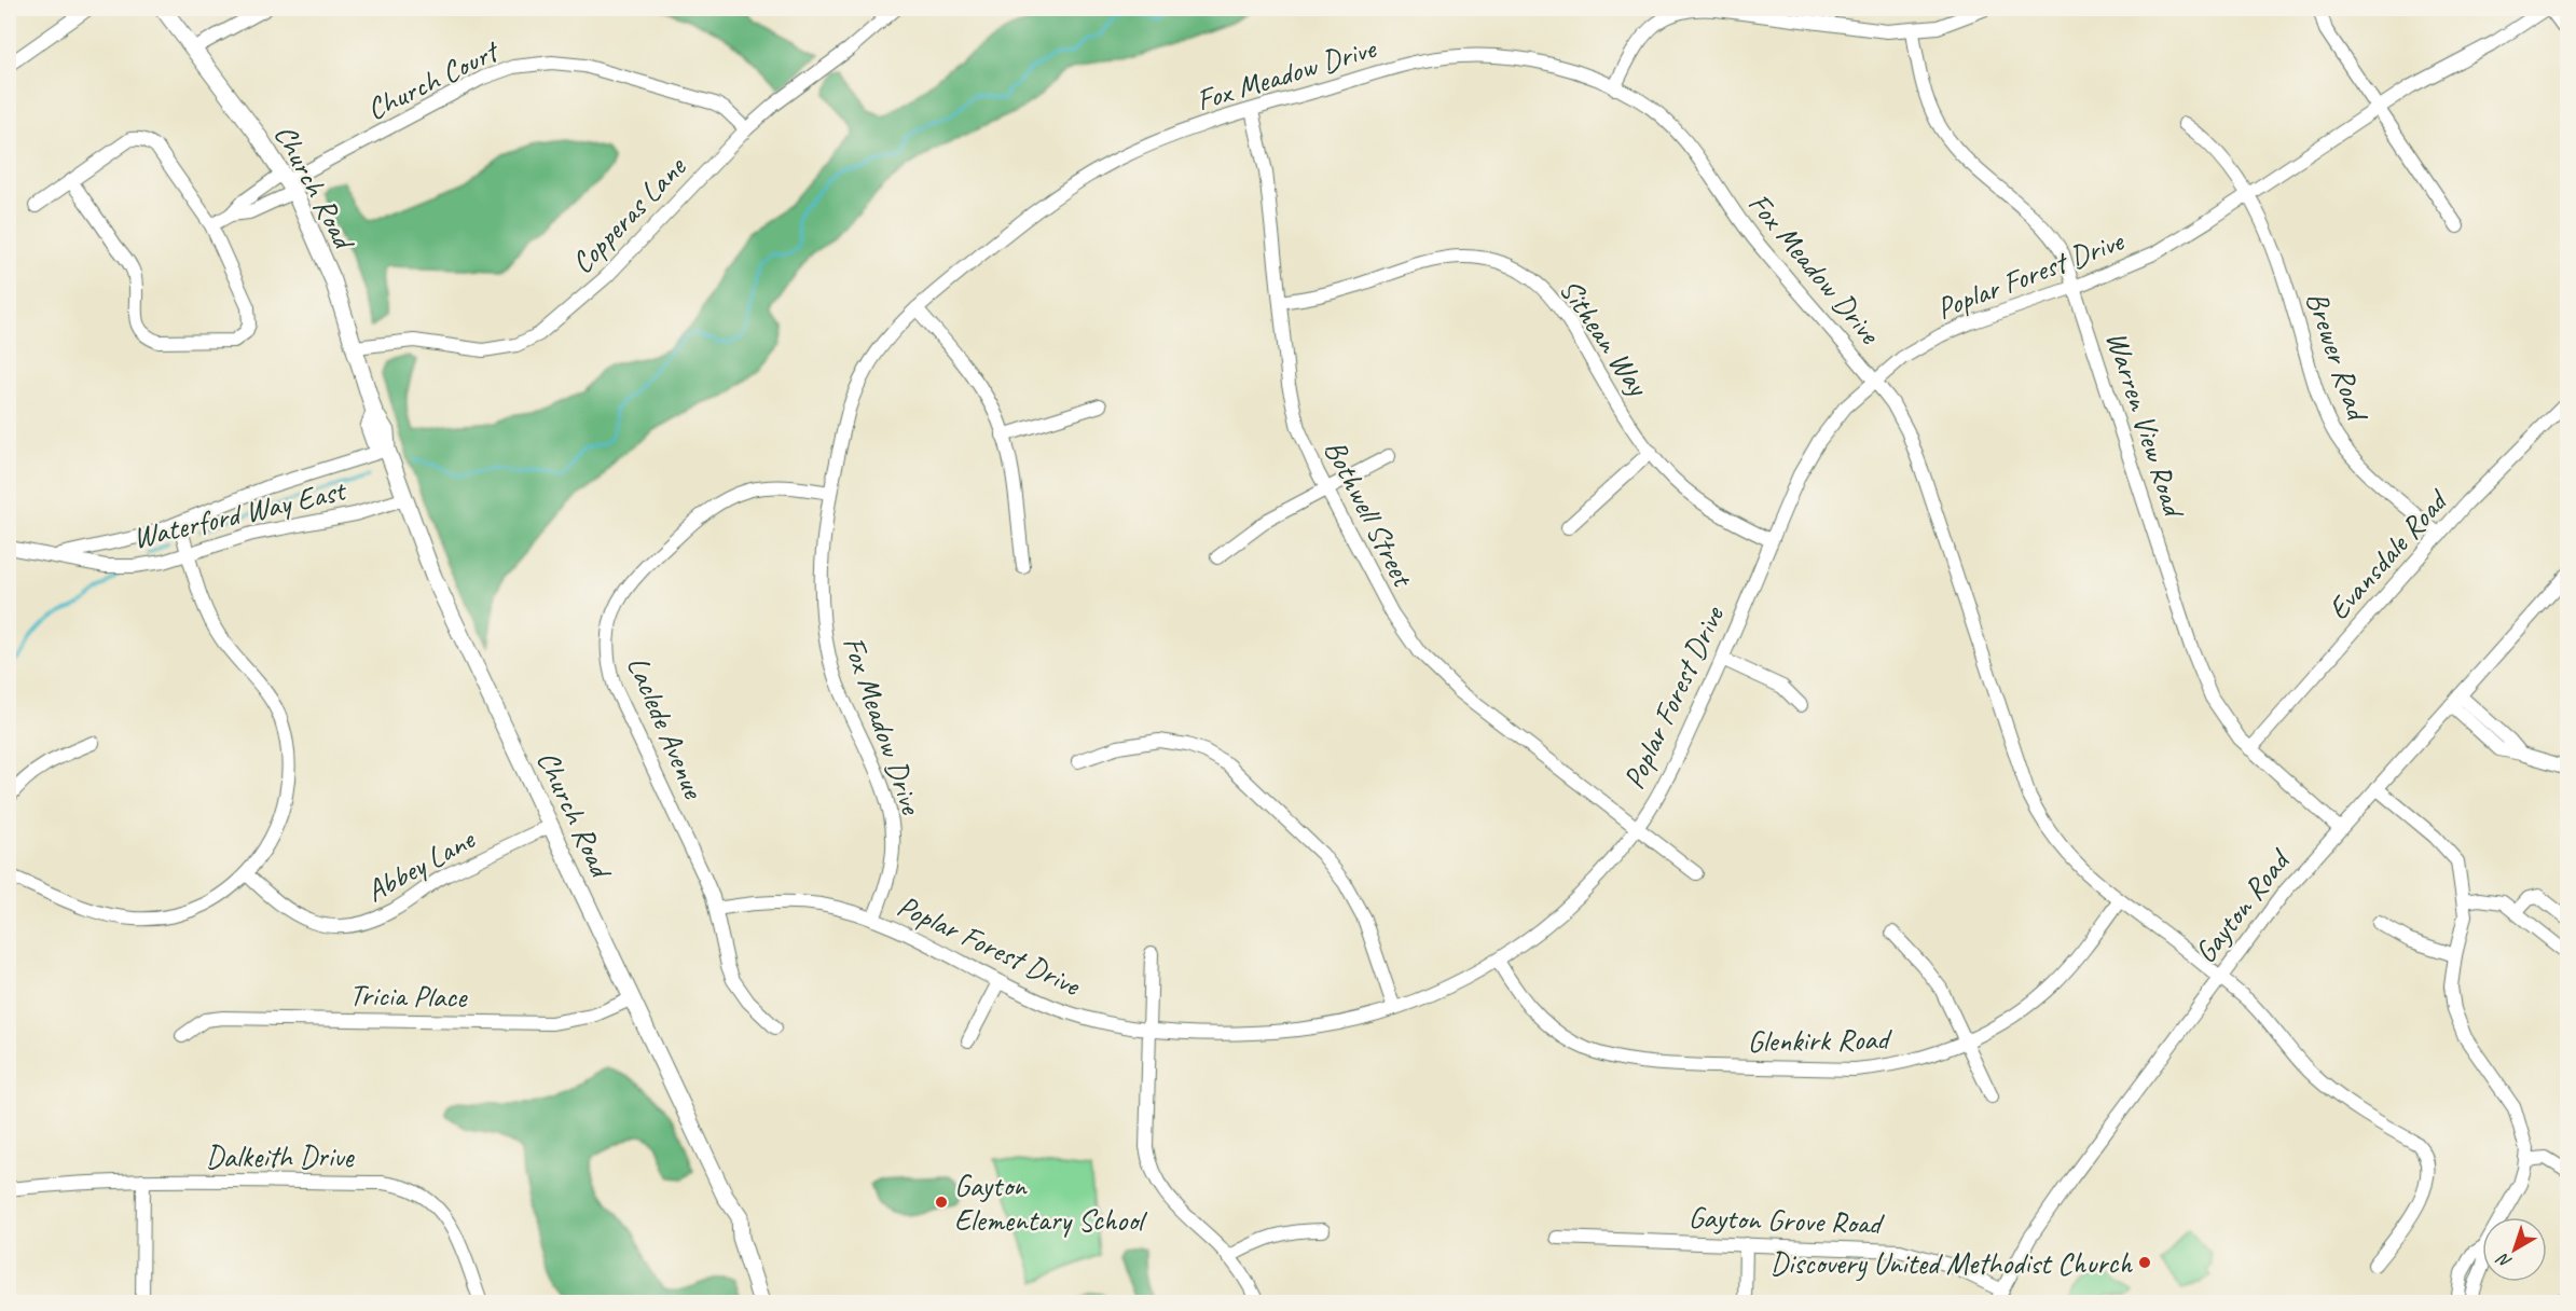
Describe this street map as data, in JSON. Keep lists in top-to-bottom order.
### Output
{
  "streets": {
    "main road": ["Church Road"],
    "street": [
      "Fox Meadow Drive",
      "Church Court",
      "Copperas Lane",
      "Poplar Forest Drive",
      "Sithean Way",
      "Brewer Road",
      "Warren View Road",
      "Bothwell Street",
      "Waterford Way East",
      "Evansdale Road",
      "Laclede Avenue",
      "Abbey Lane",
      "Gayton Road",
      "Tricia Place",
      "Glenkirk Road",
      "Dalkeith Drive",
      "Gayton Grove Road"
    ]
  },
  "crossings": [
    ["Fox Meadow Drive", "Poplar Forest Drive"],
    ["Fox Meadow Drive", "Bothwell Street"],
    ["Fox Meadow Drive", "Laclede Avenue"],
    ["Fox Meadow Drive", "Gayton Road"],
    ["Fox Meadow Drive", "Glenkirk Road"],
    ["Church Court", "Church Road"],
    ["Church Court", "Copperas Lane"],
    ["Church Road", "Copperas Lane"],
    ["Church Road", "Waterford Way East"],
    ["Church Road", "Abbey Lane"],
    ["Church Road", "Tricia Place"],
    ["Poplar Forest Drive", "Sithean Way"],
    ["Poplar Forest Drive", "Brewer Road"],
    ["Poplar Forest Drive", "Warren View Road"],
    ["Poplar Forest Drive", "Bothwell Street"],
    ["Poplar Forest Drive", "Laclede Avenue"],
    ["Poplar Forest Drive", "Glenkirk Road"],
    ["Sithean Way", "Bothwell Street"],
    ["Brewer Road", "Evansdale Road"],
    ["Warren View Road", "Evansdale Road"],
    ["Warren View Road", "Gayton Road"],
    ["Gayton Road", "Gayton Grove Road"]
  ],
  "places": ["Gayton Elementary School", "Discovery United Methodist Church"],
  "north": "bottom left"
}
